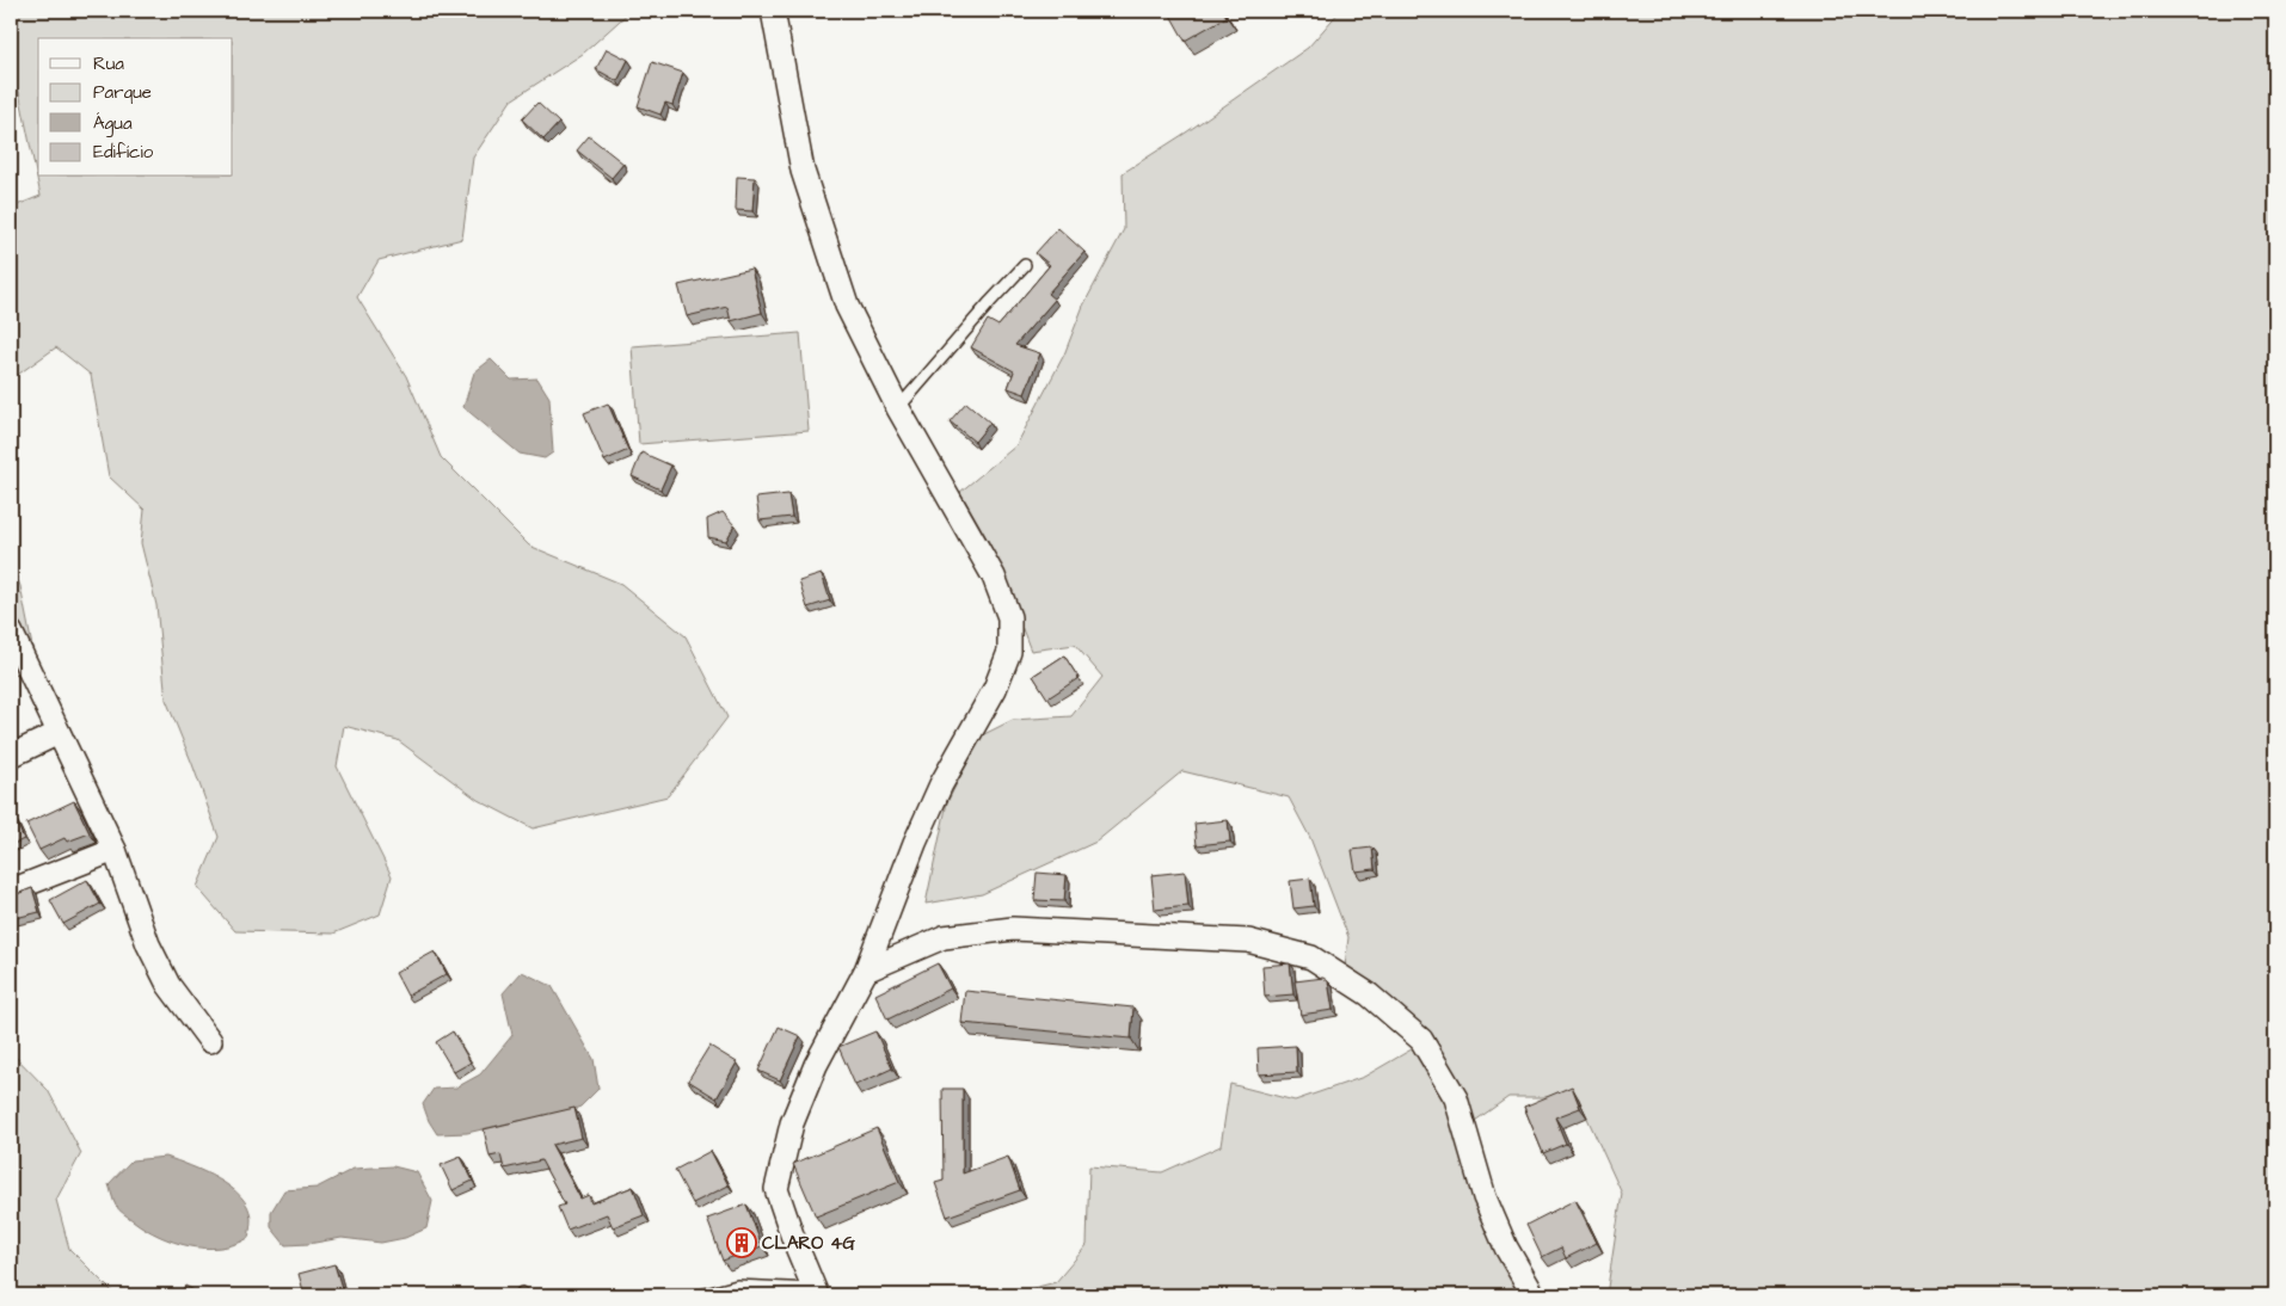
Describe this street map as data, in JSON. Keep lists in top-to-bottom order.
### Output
{
  "places": {
    "building": ["CLARO 4G"]
  },
  "legend": [
    "Rua",
    "Parque",
    "Água",
    "Edifício"
  ]
}
